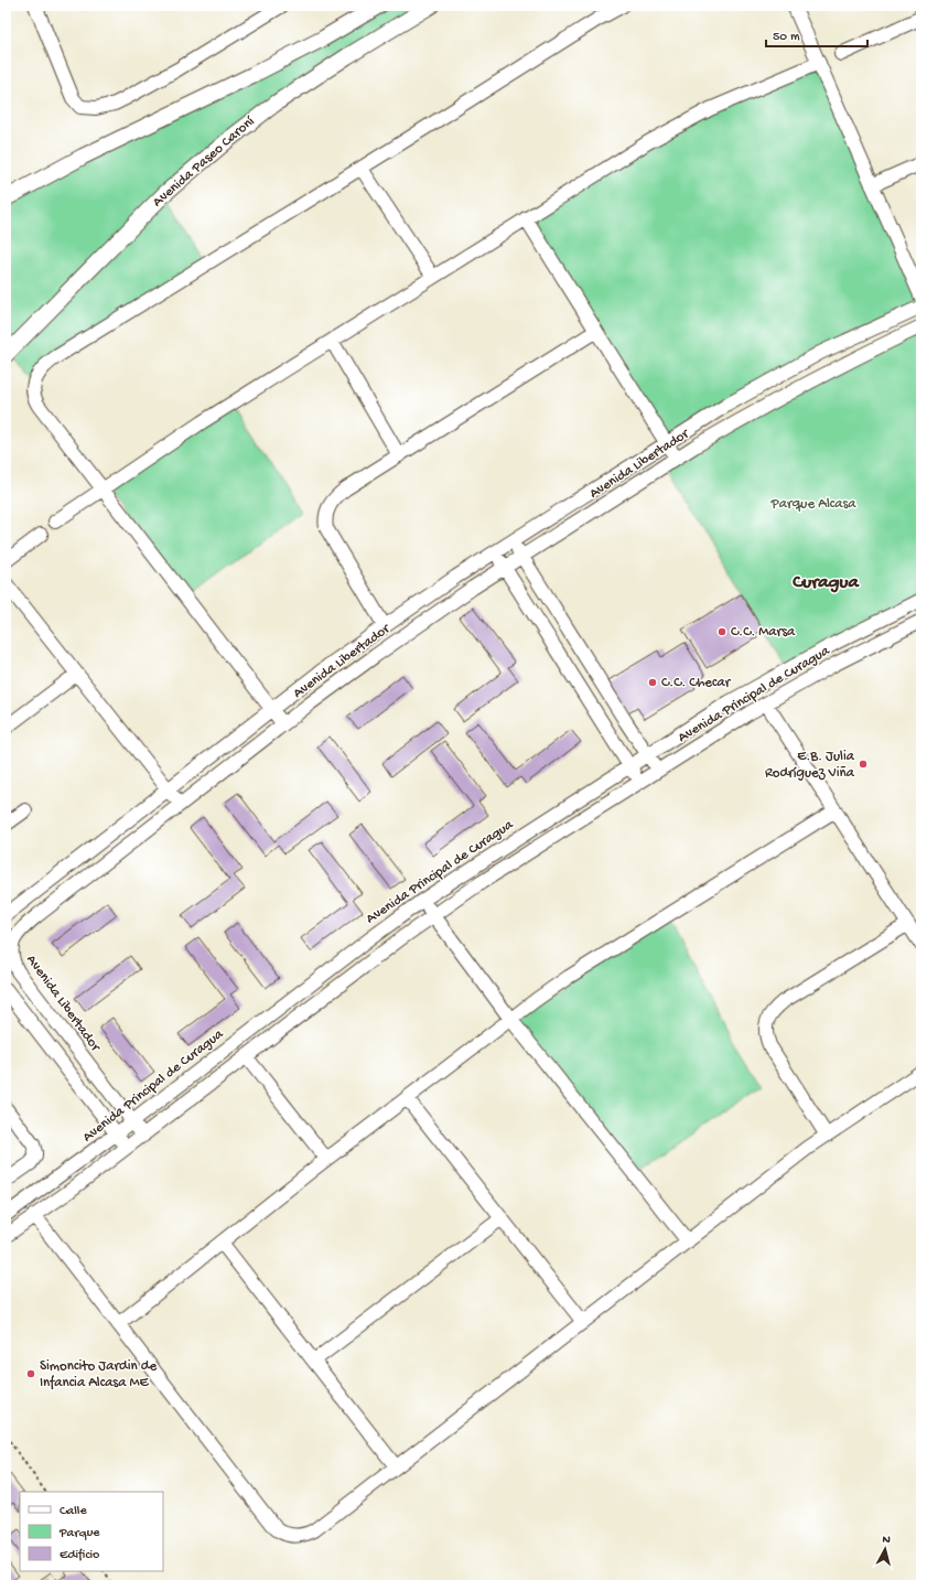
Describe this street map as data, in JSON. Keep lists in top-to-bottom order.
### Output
{
  "streets": {
    "street": ["Avenida Paseo Caroní", "Avenida Libertador", "Avenida Principal de Curagua"]
  },
  "crossings": [
    ["Avenida Libertador", "Avenida Principal de Curagua"]
  ],
  "districts": ["Curagua"],
  "parks": ["Parque Alcasa"],
  "places": [
    "C.C. Marsa",
    "C.C. Checar",
    "E.B. Julia Rodríguez Viña",
    "Simoncito Jardin de Infancia Alcasa ME"
  ],
  "legend": ["Calle", "Parque", "Edificio"],
  "scale_bar": "50 m",
  "north": "top"
}
